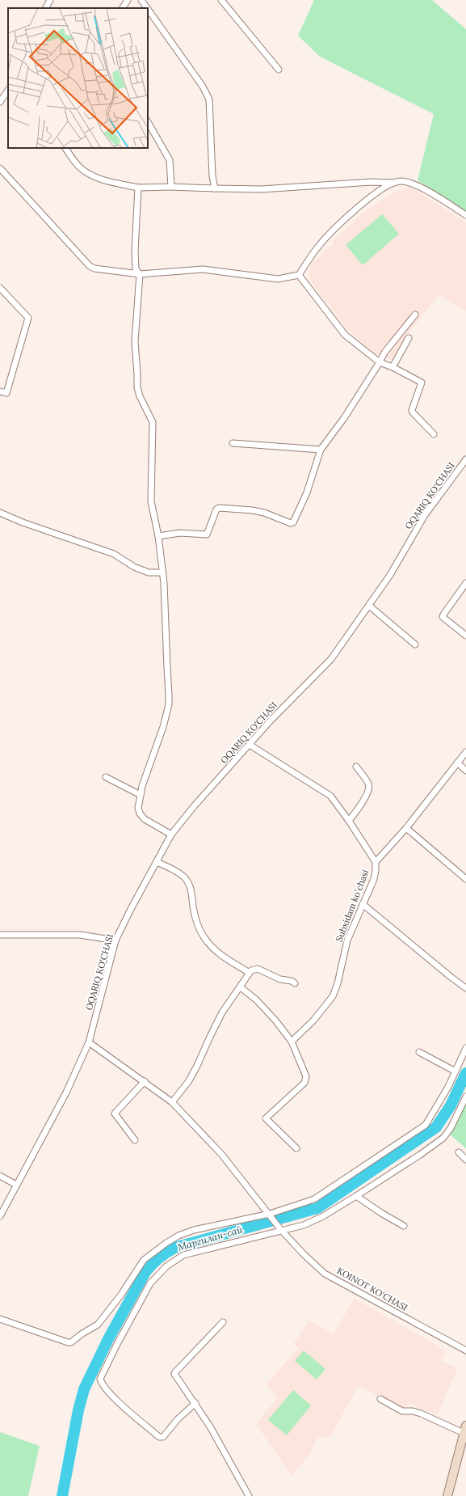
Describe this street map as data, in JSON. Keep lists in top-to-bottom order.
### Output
{
  "streets": {
    "street": ["OQARIQ KO'CHASI", "Subxidam koʻchasi", "KOINOT KO'CHASI"]
  },
  "water": ["Маргилан-сай"]
}
